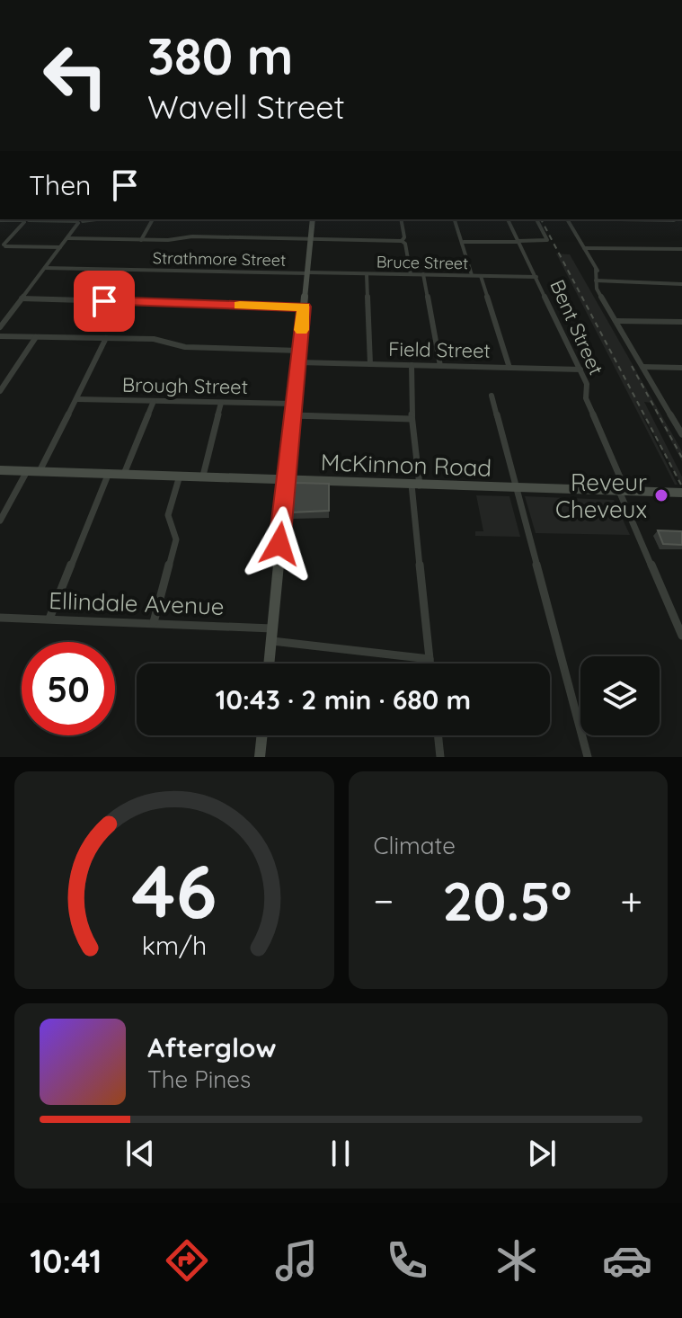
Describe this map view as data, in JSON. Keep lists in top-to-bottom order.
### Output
{
  "streets": {
    "main road": ["McKinnon Road"],
    "street": [
      "Strathmore Street",
      "Bruce Street",
      "Bent Street",
      "Field Street",
      "Brough Street",
      "Ellindale Avenue"
    ]
  },
  "crossings": [
    ["Strathmore Street", "Bruce Street"],
    ["Bruce Street", "Bent Street"],
    ["Bent Street", "Field Street"],
    ["Bent Street", "McKinnon Road"]
  ],
  "places": ["Reveur Cheveux"],
  "page": {
    "turn": ["380 m", "Wavell Street"],
    "then": "Then",
    "limit": "50",
    "trip": "10:43 · 2 min · 680 m",
    "tile": "Climate",
    "heat": ["−", "20.5°", "+"],
    "song": ["Afterglow", "The Pines"],
    "tabs": "10:41",
    "gauge": ["46", "km/h"]
  }
}
